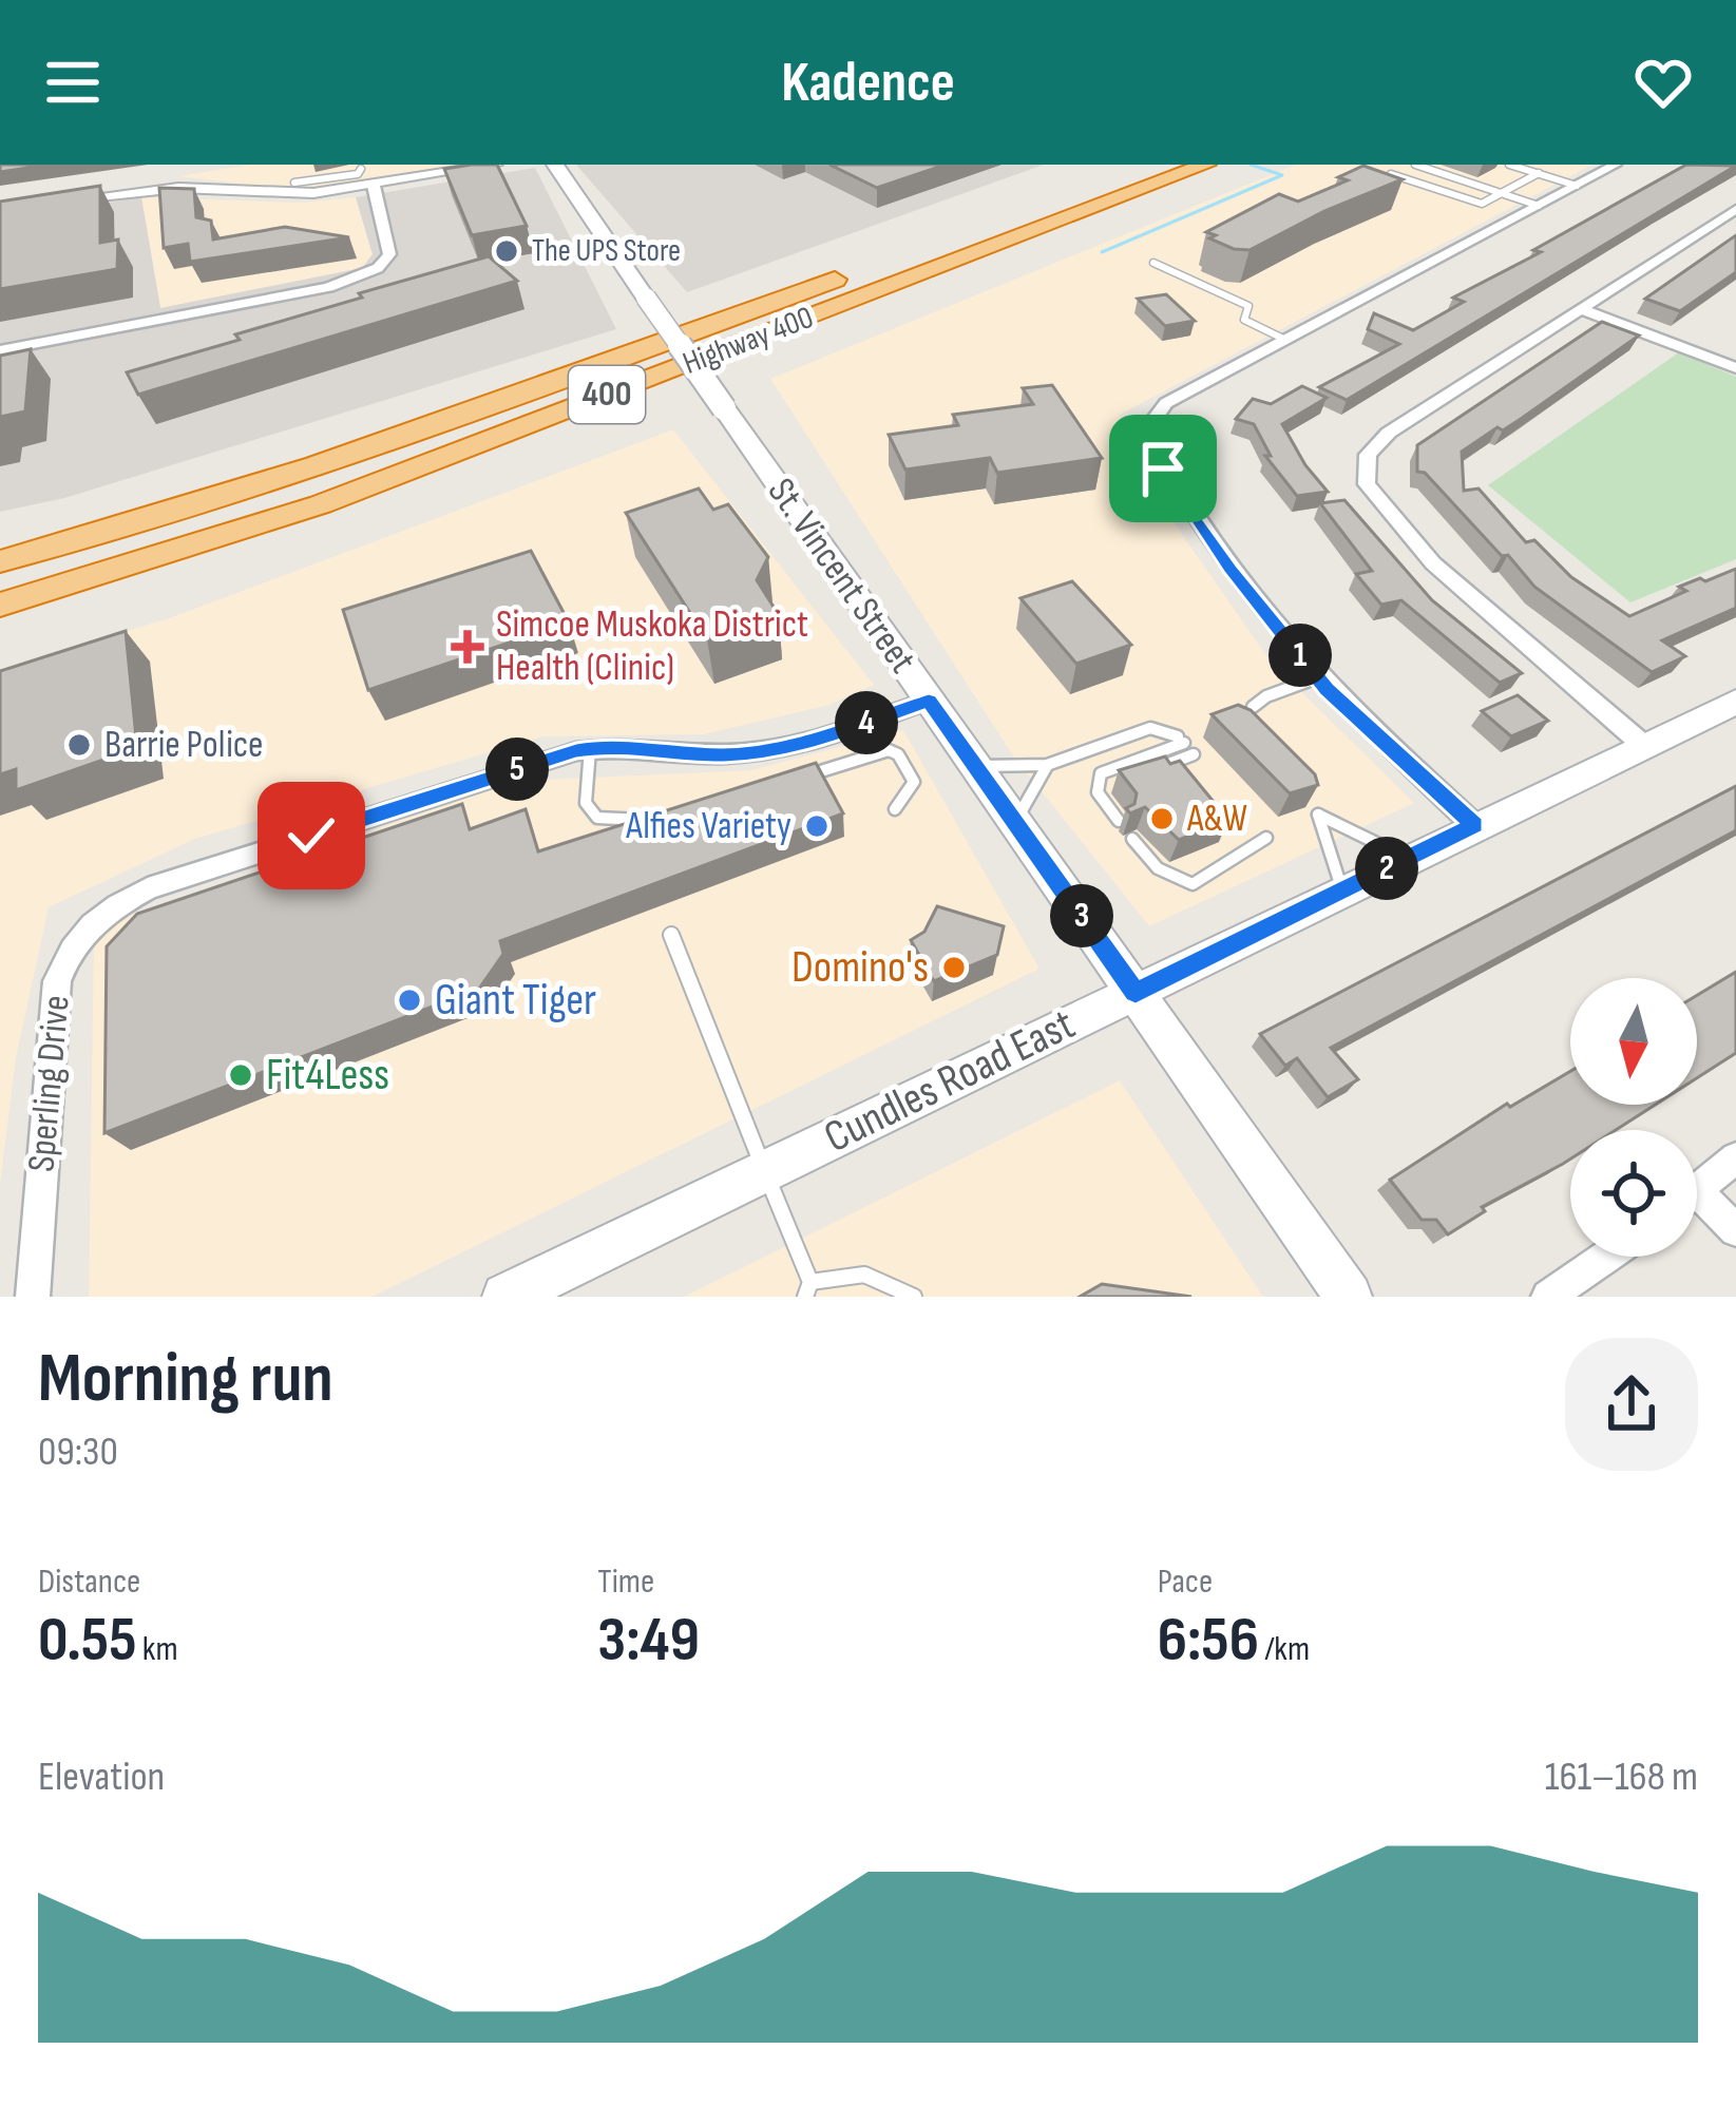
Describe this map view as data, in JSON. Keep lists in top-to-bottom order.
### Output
{
  "streets": {
    "highway": ["Highway 400", "400"],
    "main road": ["St. Vincent Street", "Cundles Road East"],
    "street": ["Sperling Drive"]
  },
  "crossings": [
    ["St. Vincent Street", "Cundles Road East"],
    ["St. Vincent Street", "Sperling Drive"]
  ],
  "places": {
    "other": [
      "The UPS Store",
      "Barrie Police",
      "A&W",
      "Alfies Variety",
      "Domino's",
      "Giant Tiger",
      "Fit4Less"
    ],
    "health": ["Simcoe Muskoka District Health (Clinic)"]
  },
  "north": "bottom",
  "page": {
    "header": "Kadence",
    "pins": [
      "1",
      "4",
      "5",
      "2",
      "3"
    ],
    "heading": ["Morning run", "09:30"],
    "stats": [
      ["Distance", "0.55 km"],
      ["Time", "3:49"],
      ["Pace", "6:56 /km"]
    ],
    "chart": ["Elevation", "161–168 m"]
  }
}
